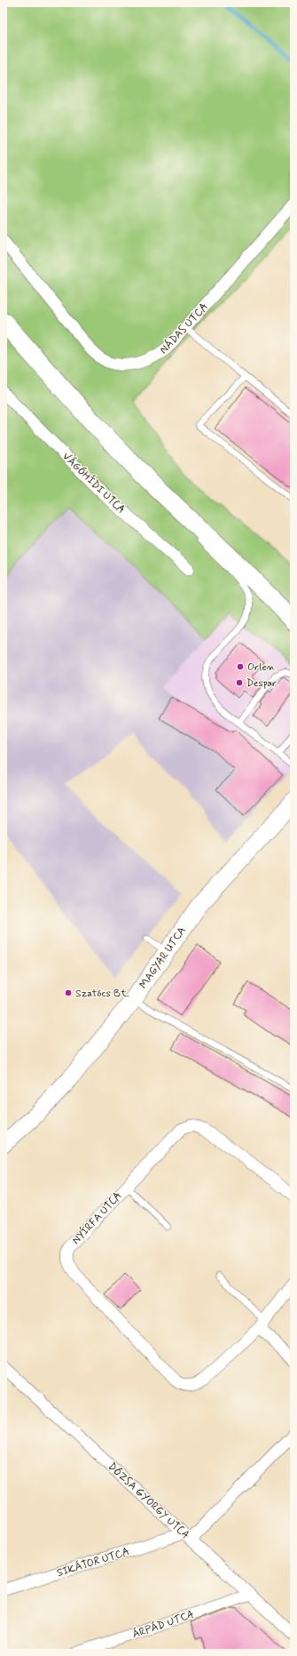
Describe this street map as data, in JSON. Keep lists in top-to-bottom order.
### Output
{
  "streets": {
    "street": [
      "NÁDAS UTCA",
      "VÁGÓHÍDI UTCA",
      "MAGYAR UTCA",
      "NYÍRFA UTCA",
      "DÓZSA GYÖRGY UTCA",
      "SIKÁTOR UTCA",
      "ÁRPÁD UTCA"
    ]
  },
  "crossings": [
    ["DÓZSA GYÖRGY UTCA", "SIKÁTOR UTCA"],
    ["DÓZSA GYÖRGY UTCA", "ÁRPÁD UTCA"]
  ],
  "places": ["Orlen", "Despar", "Szatócs Bt."]
}
